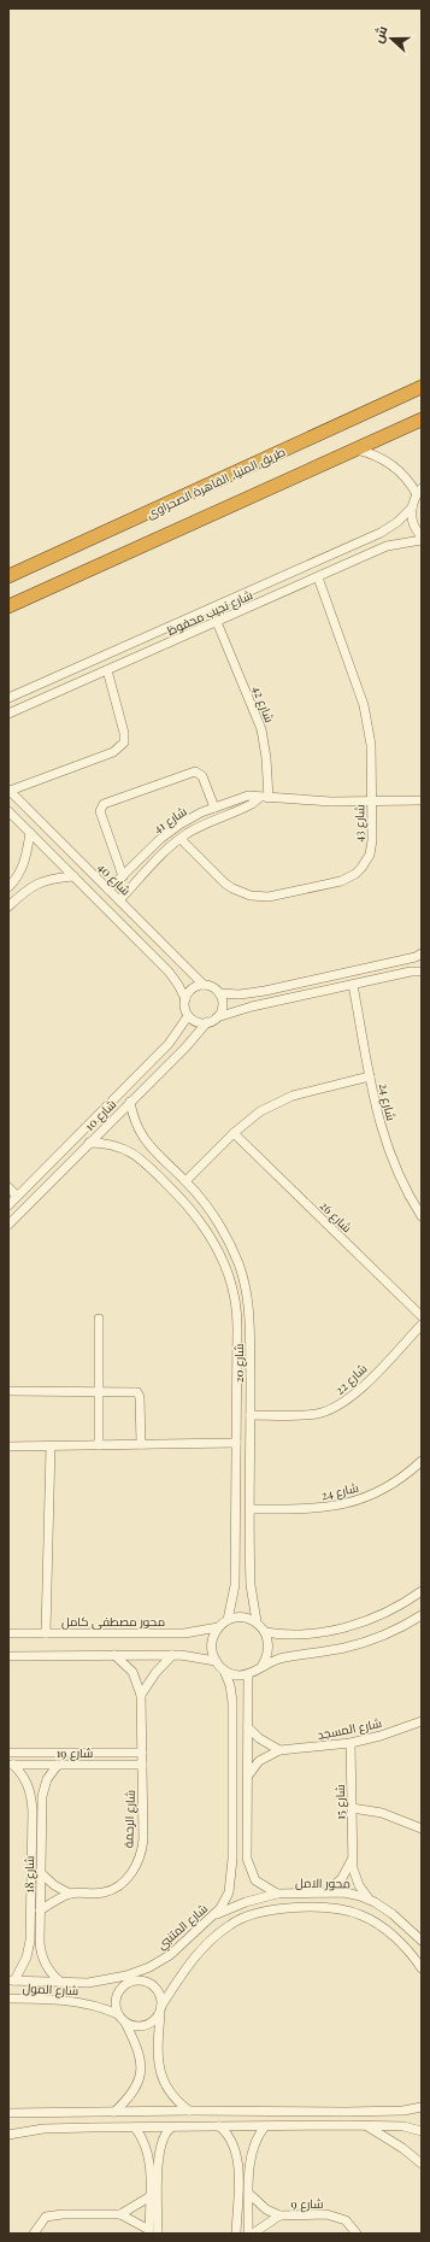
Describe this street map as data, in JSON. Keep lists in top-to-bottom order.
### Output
{
  "streets": {
    "highway": ["طريق المنيا, القاهرة الصحراوى"],
    "street": [
      "شارع نجيب محفوظ",
      "شارع 42",
      "شارع 41",
      "شارع 43",
      "شارع 40",
      "شارع 24",
      "شارع 10",
      "شارع 26",
      "شارع 20",
      "شارع 22",
      "محور مصطفى كامل",
      "شارع المسجد",
      "شارع 19",
      "شارع 15",
      "شارع الرحمة",
      "شارع 18",
      "محور الامل",
      "شارع المتنبي",
      "شارع المول",
      "شارع 9"
    ]
  },
  "crossings": [
    ["شارع نجيب محفوظ", "شارع 42"],
    ["شارع نجيب محفوظ", "شارع 43"],
    ["شارع 42", "شارع 41"],
    ["شارع 41", "شارع 43"],
    ["شارع 41", "شارع 40"],
    ["شارع 40", "شارع 10"],
    ["شارع 24", "شارع 20"],
    ["شارع 10", "شارع 20"],
    ["شارع 20", "شارع 22"],
    ["شارع 20", "محور مصطفى كامل"],
    ["شارع 20", "شارع المتنبي"],
    ["محور مصطفى كامل", "شارع المتنبي"],
    ["شارع المسجد", "شارع 15"],
    ["شارع المسجد", "محور الامل"],
    ["شارع 19", "شارع الرحمة"],
    ["شارع 19", "شارع 18"],
    ["شارع 15", "محور الامل"],
    ["شارع الرحمة", "شارع 18"],
    ["شارع 18", "شارع المتنبي"],
    ["محور الامل", "شارع المتنبي"]
  ],
  "north": "left"
}
